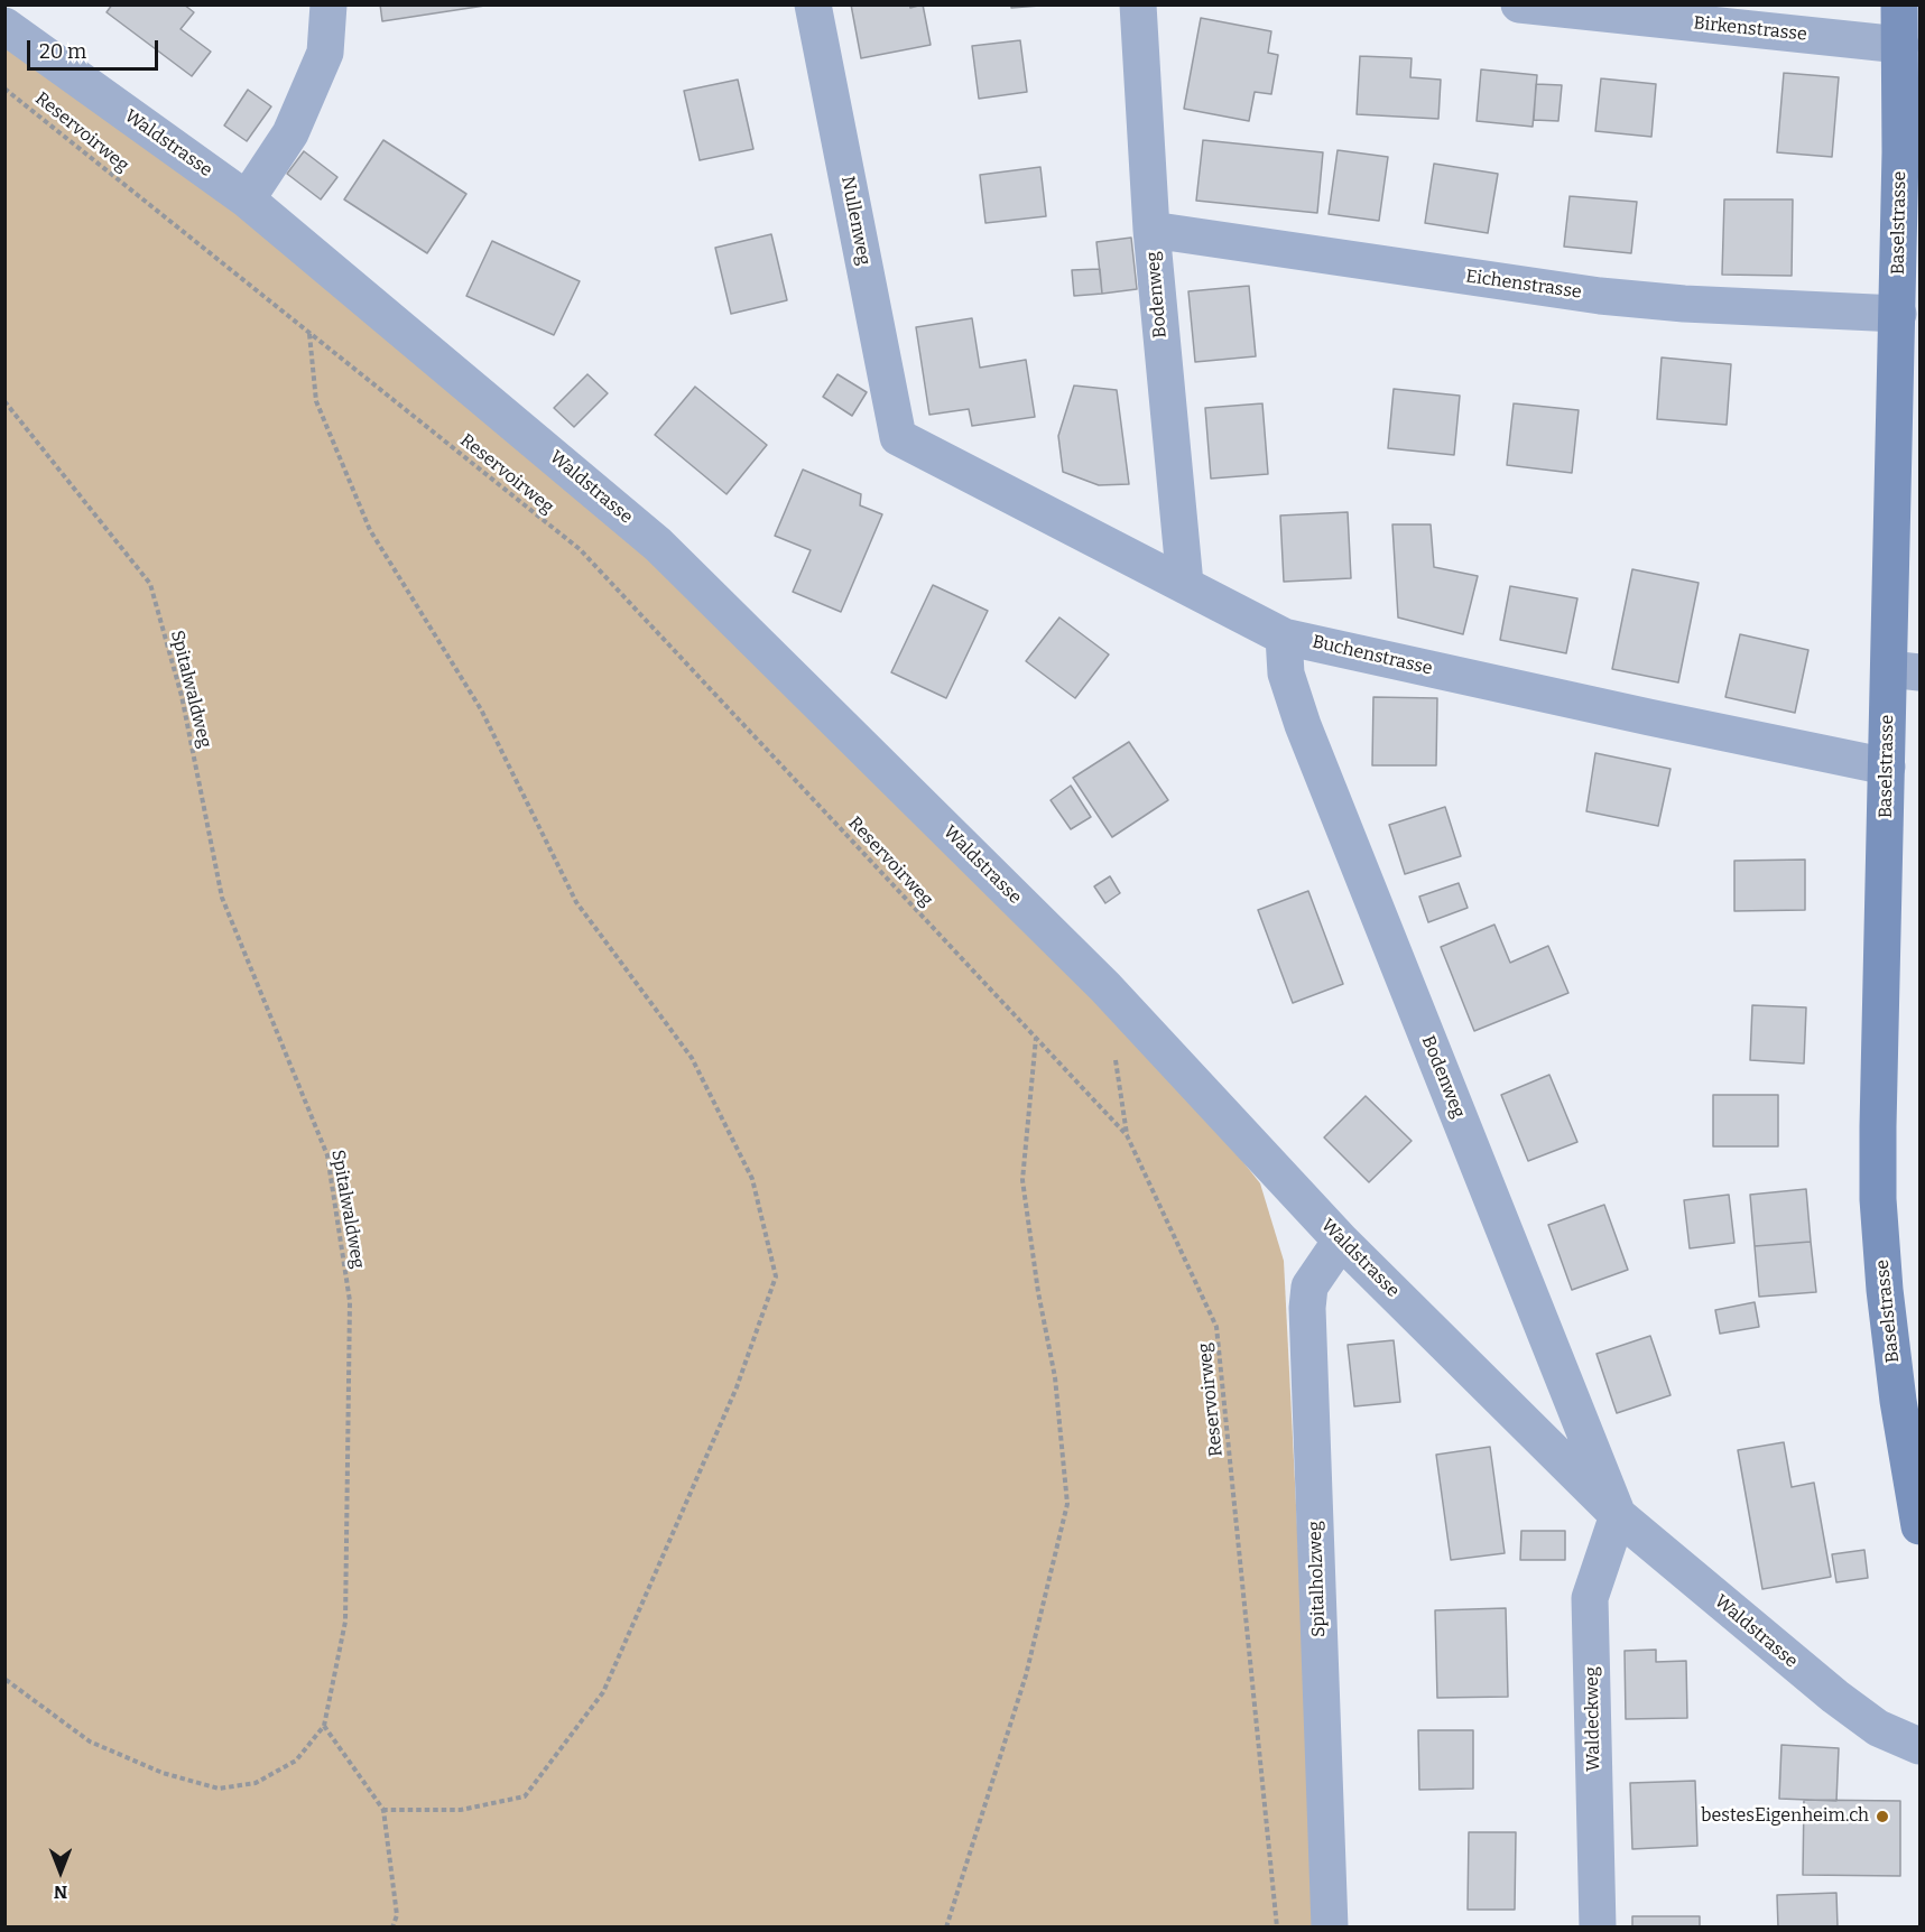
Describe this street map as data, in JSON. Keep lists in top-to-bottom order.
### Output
{
  "streets": {
    "main road": ["Baselstrasse"],
    "street": [
      "Birkenstrasse",
      "Waldstrasse",
      "Nullenweg",
      "Eichenstrasse",
      "Bodenweg",
      "Buchenstrasse",
      "Spitalholzweg",
      "Waldeckweg"
    ],
    "path": ["Reservoirweg", "Spitalwaldweg"]
  },
  "crossings": [
    ["Birkenstrasse", "Baselstrasse"],
    ["Waldstrasse", "Bodenweg"],
    ["Waldstrasse", "Spitalholzweg"],
    ["Waldstrasse", "Waldeckweg"],
    ["Nullenweg", "Buchenstrasse"],
    ["Baselstrasse", "Eichenstrasse"],
    ["Baselstrasse", "Buchenstrasse"],
    ["Eichenstrasse", "Bodenweg"],
    ["Bodenweg", "Buchenstrasse"],
    ["Bodenweg", "Waldeckweg"]
  ],
  "places": ["bestesEigenheim.ch"],
  "scale_bar": "20 m",
  "north": "bottom"
}
